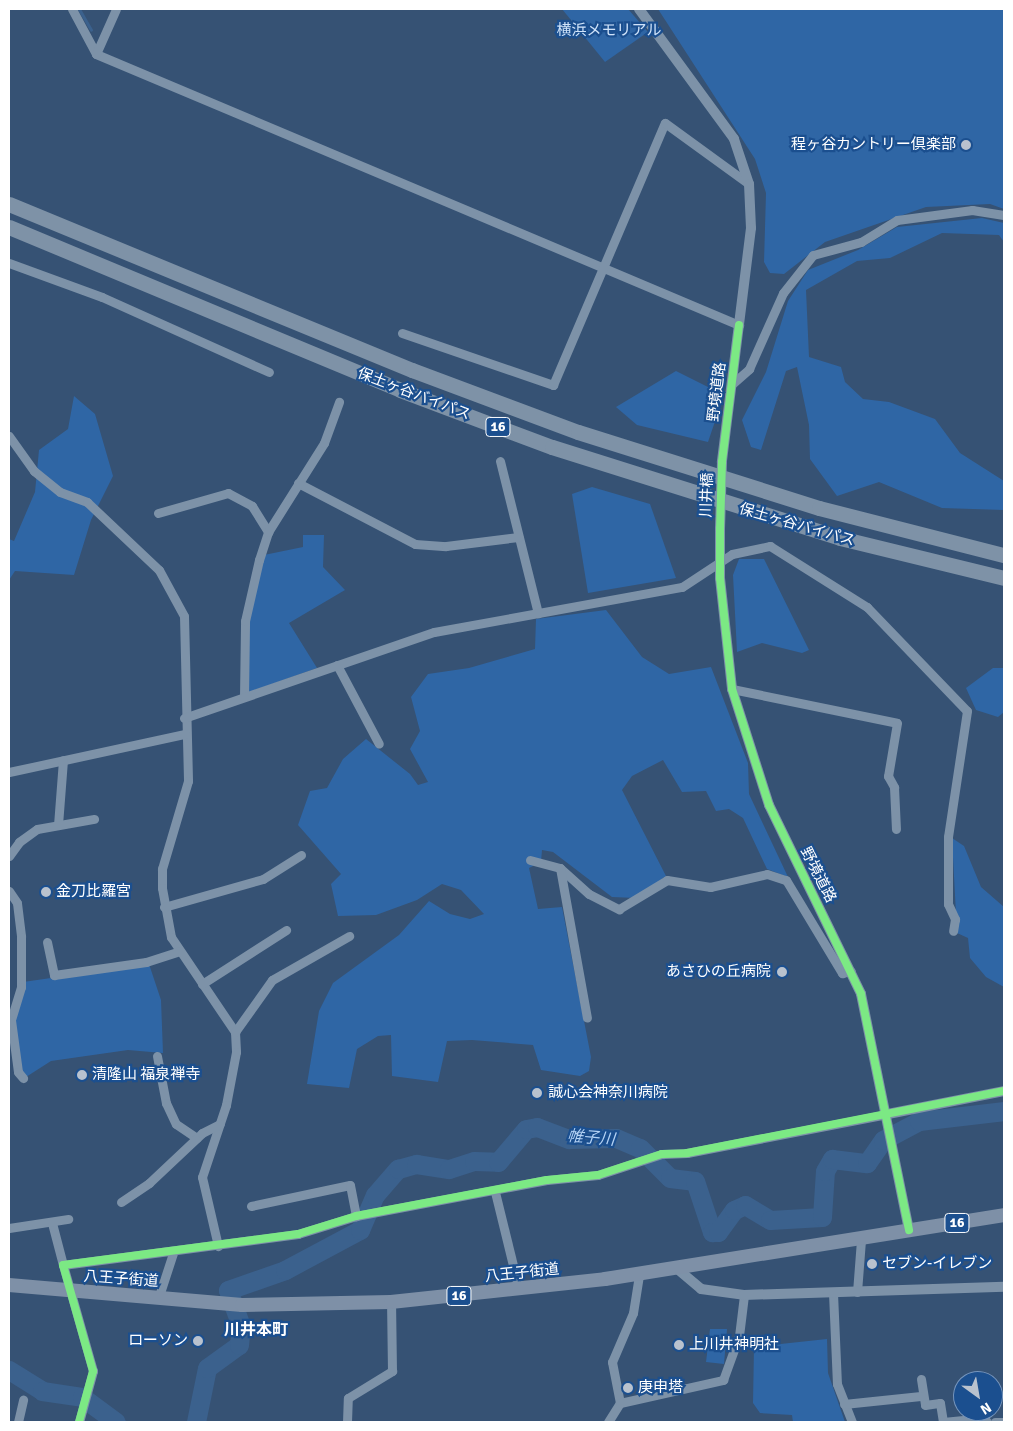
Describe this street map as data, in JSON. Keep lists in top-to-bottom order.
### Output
{
  "streets": {
    "highway": ["保土ヶ谷バイパス", "16", "八王子街道"],
    "street": ["野境道路", "川井橋"]
  },
  "crossings": [
    ["野境道路", "川井橋"],
    ["野境道路", "八王子街道"]
  ],
  "districts": ["川井本町"],
  "water": ["帷子川"],
  "parks": ["横浜メモリアル"],
  "places": [
    "程ヶ谷カントリー倶楽部",
    "金刀比羅宮",
    "あさひの丘病院",
    "清隆山 福泉禅寺",
    "誠心会神奈川病院",
    "セブン-イレブン",
    "ローソン",
    "上川井神明社",
    "庚申塔"
  ],
  "north": "bottom right"
}
